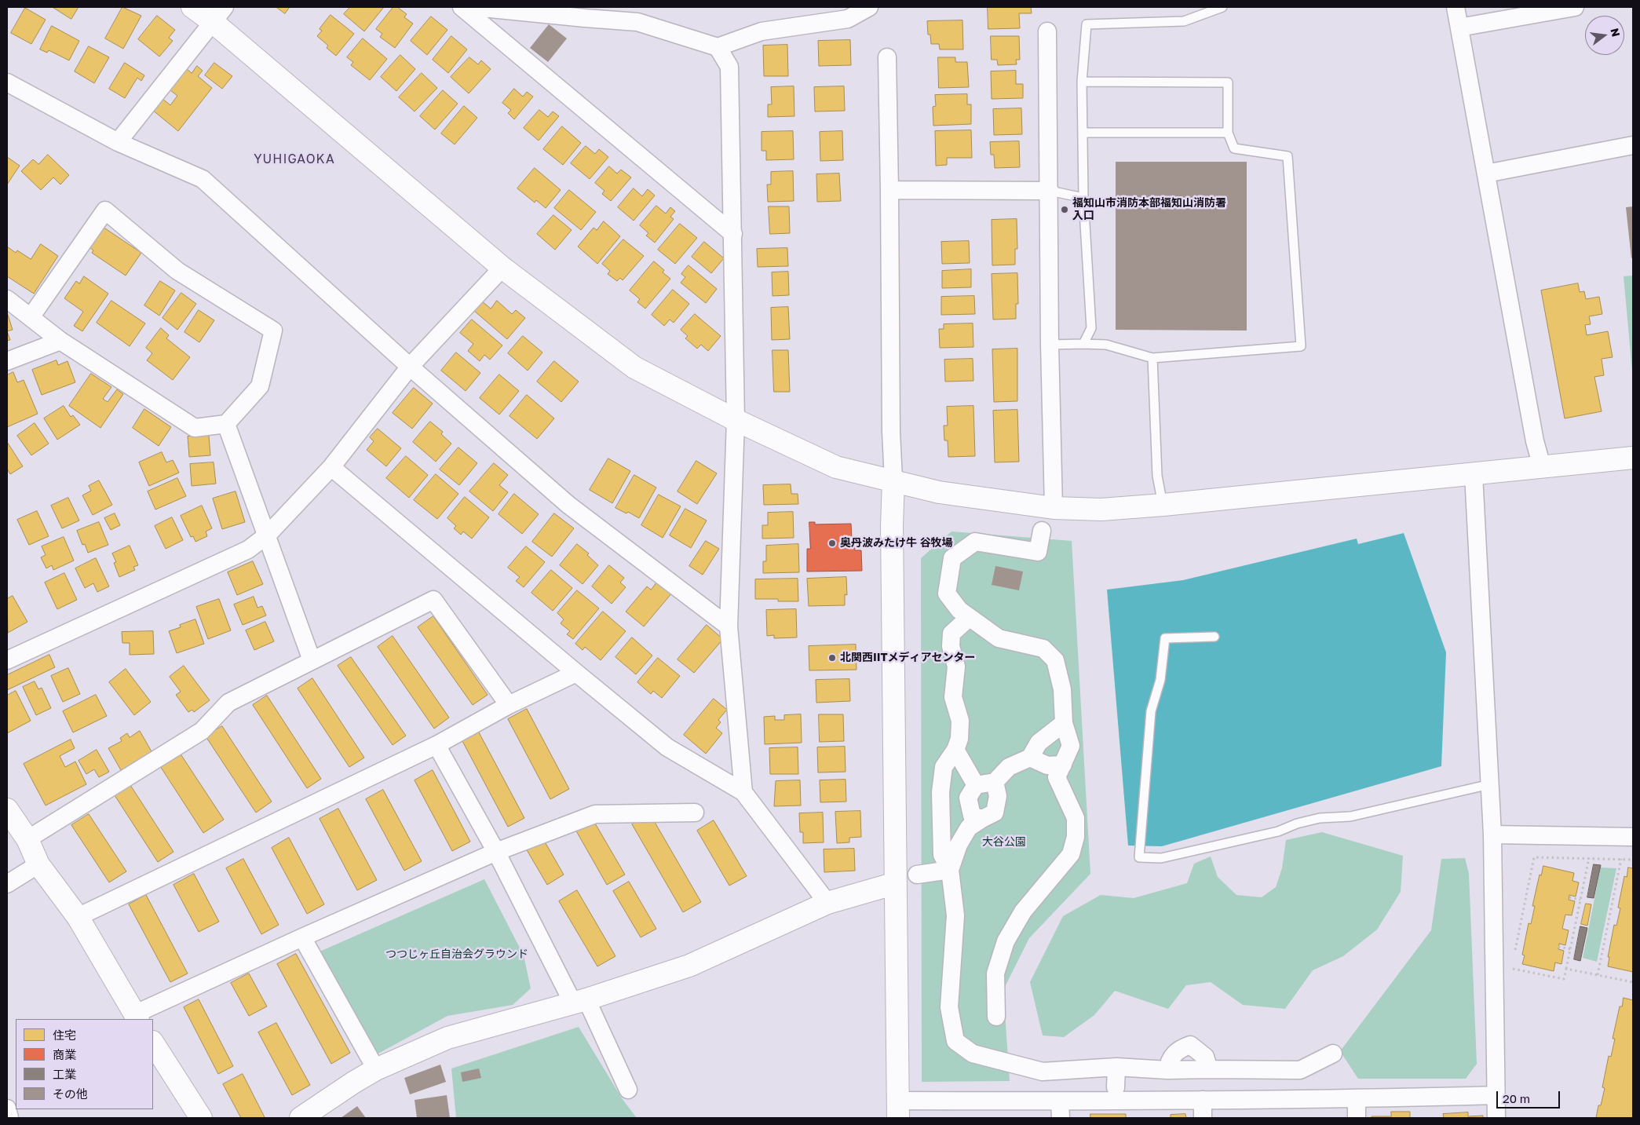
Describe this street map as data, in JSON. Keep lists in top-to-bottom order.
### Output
{
  "districts": ["YUHIGAOKA"],
  "parks": ["大谷公園", "つつじヶ丘自治会グラウンド"],
  "places": ["福知山市消防本部福知山消防署 入口", "奥丹波みたけ牛 谷牧場", "北関西IITメディアセンター"],
  "legend": [
    "住宅",
    "商業",
    "工業",
    "その他"
  ],
  "scale_bar": "20 m",
  "north": "right"
}
